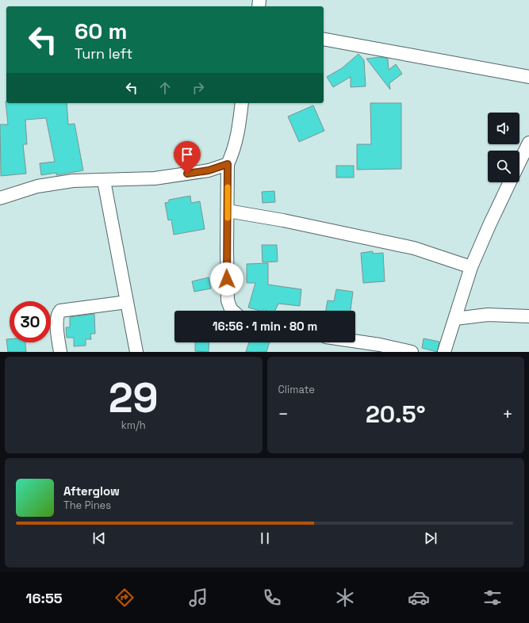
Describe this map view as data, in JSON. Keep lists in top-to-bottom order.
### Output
{
  "page": {
    "turn": ["60 m", "Turn left"],
    "limit": "30",
    "trip": "16:56 · 1 min · 80 m",
    "tile": [
      ["29", "km/h"],
      "Climate"
    ],
    "heat": ["−", "20.5°", "+"],
    "song": ["Afterglow", "The Pines"],
    "tabs": "16:55"
  }
}
